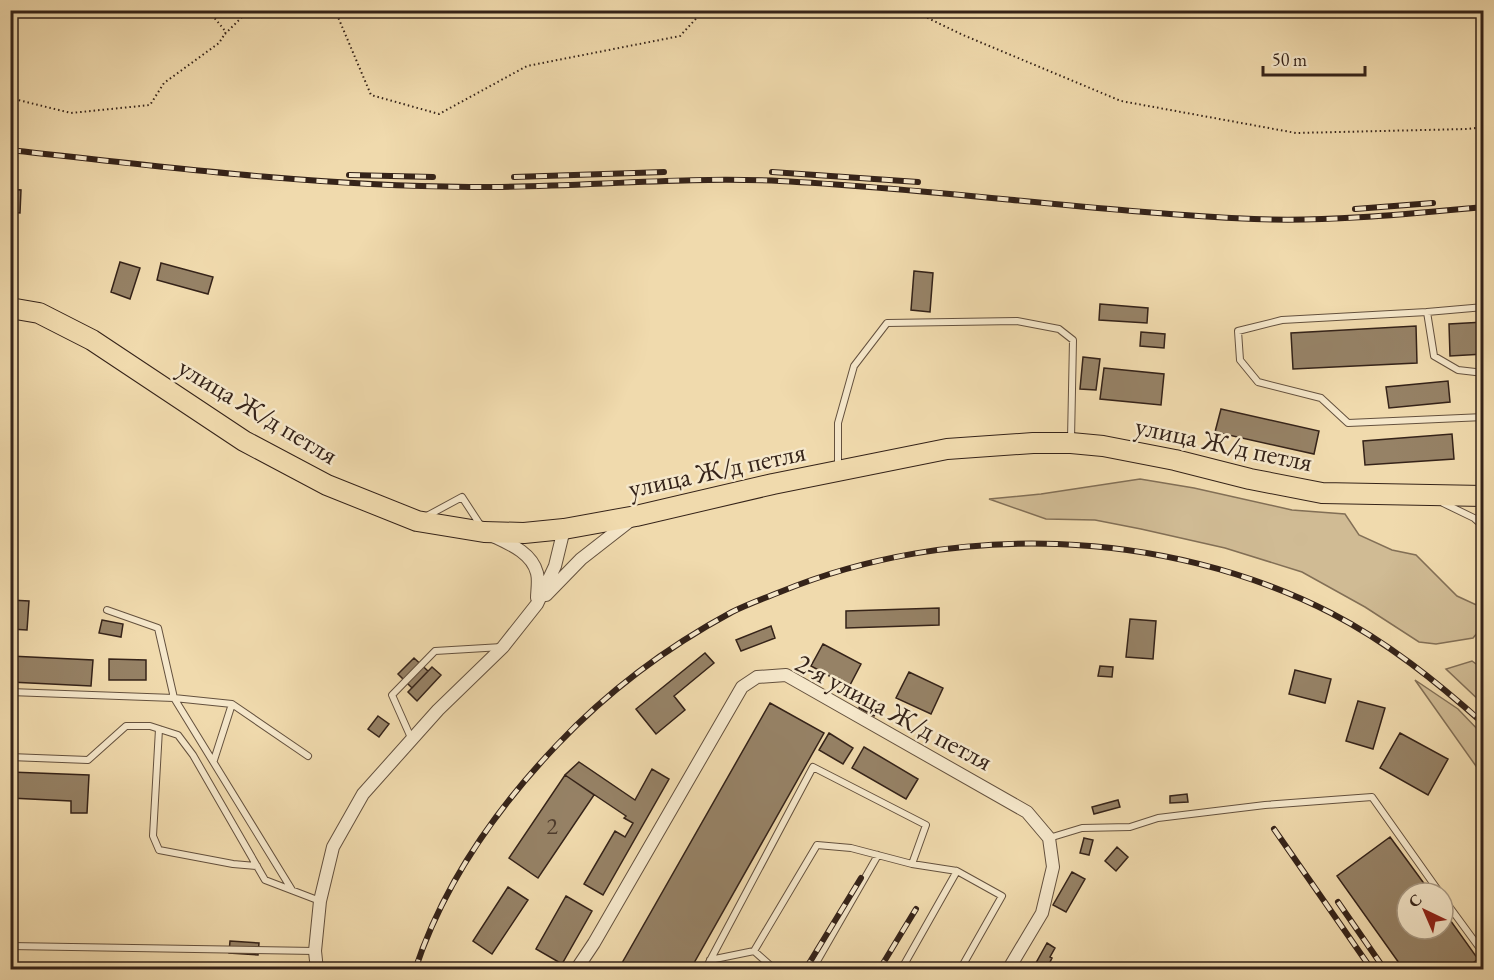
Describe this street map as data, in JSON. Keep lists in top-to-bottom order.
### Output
{
  "streets": {
    "main road": ["улица Ж/д петля"],
    "street": ["2-я улица Ж/д петля"]
  },
  "house_numbers": ["2"],
  "scale_bar": "50 m",
  "north": "top left"
}
